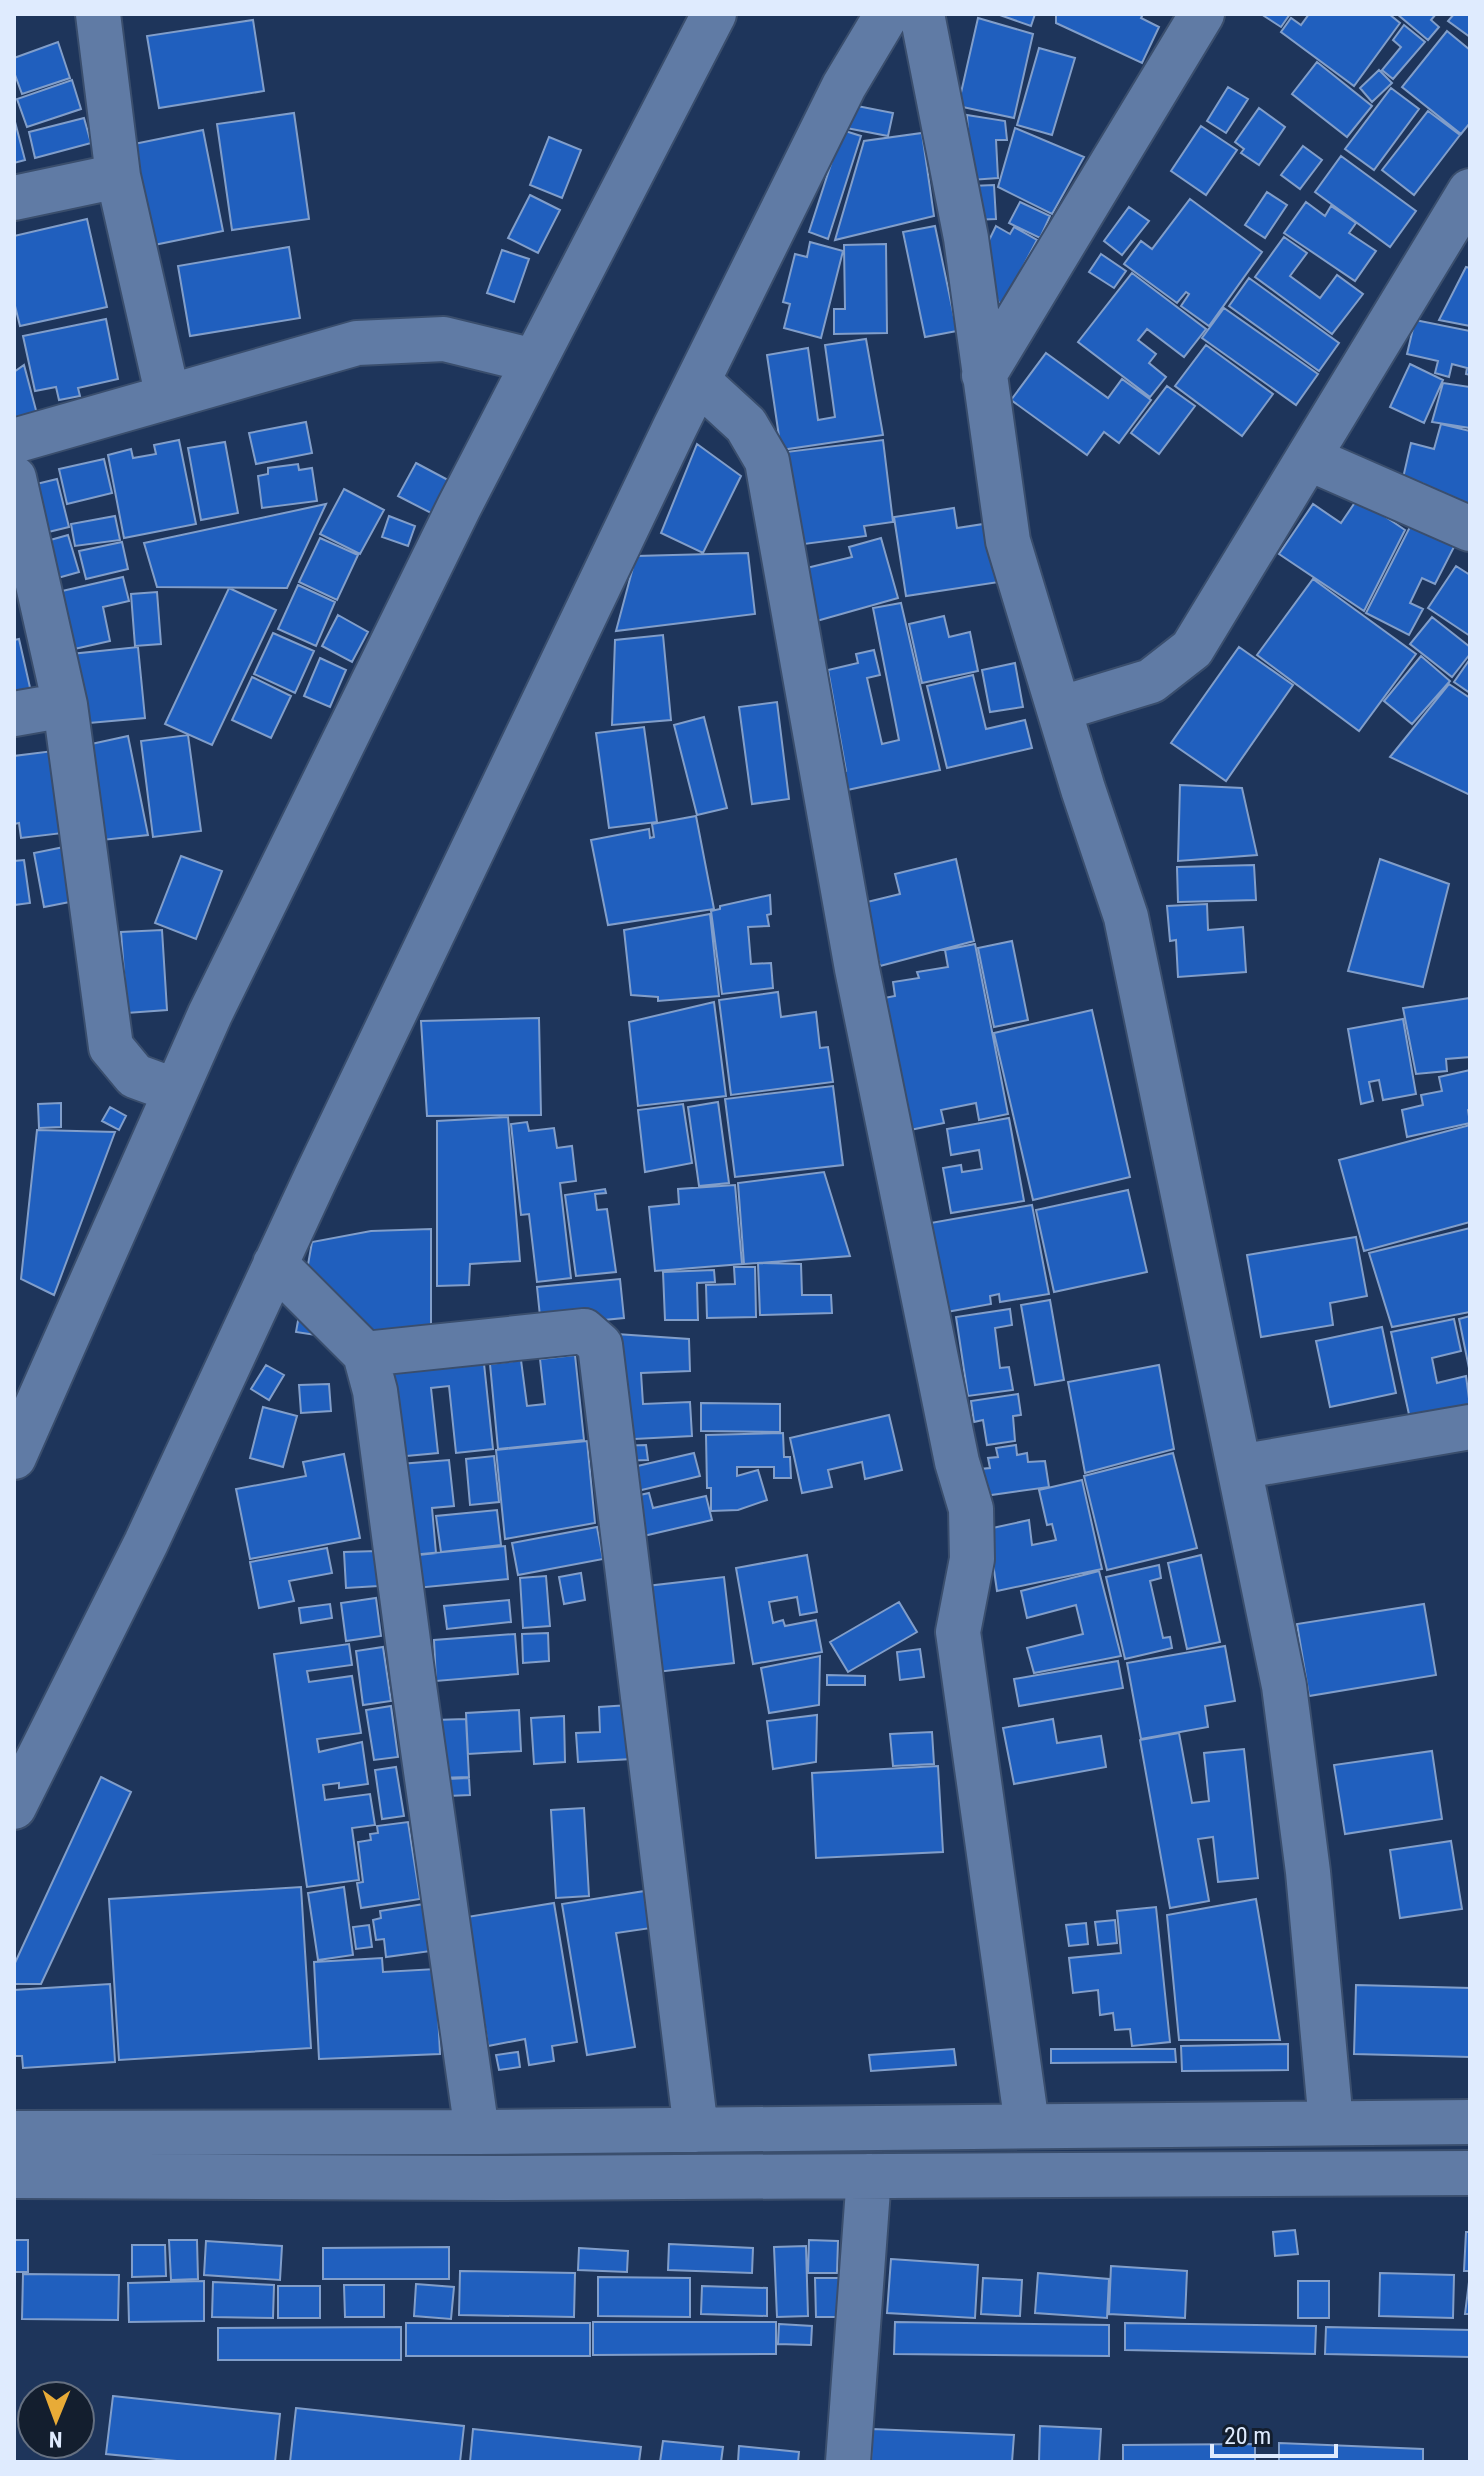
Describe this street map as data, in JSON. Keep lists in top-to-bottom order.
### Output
{
  "scale_bar": "20 m",
  "north": "bottom"
}
